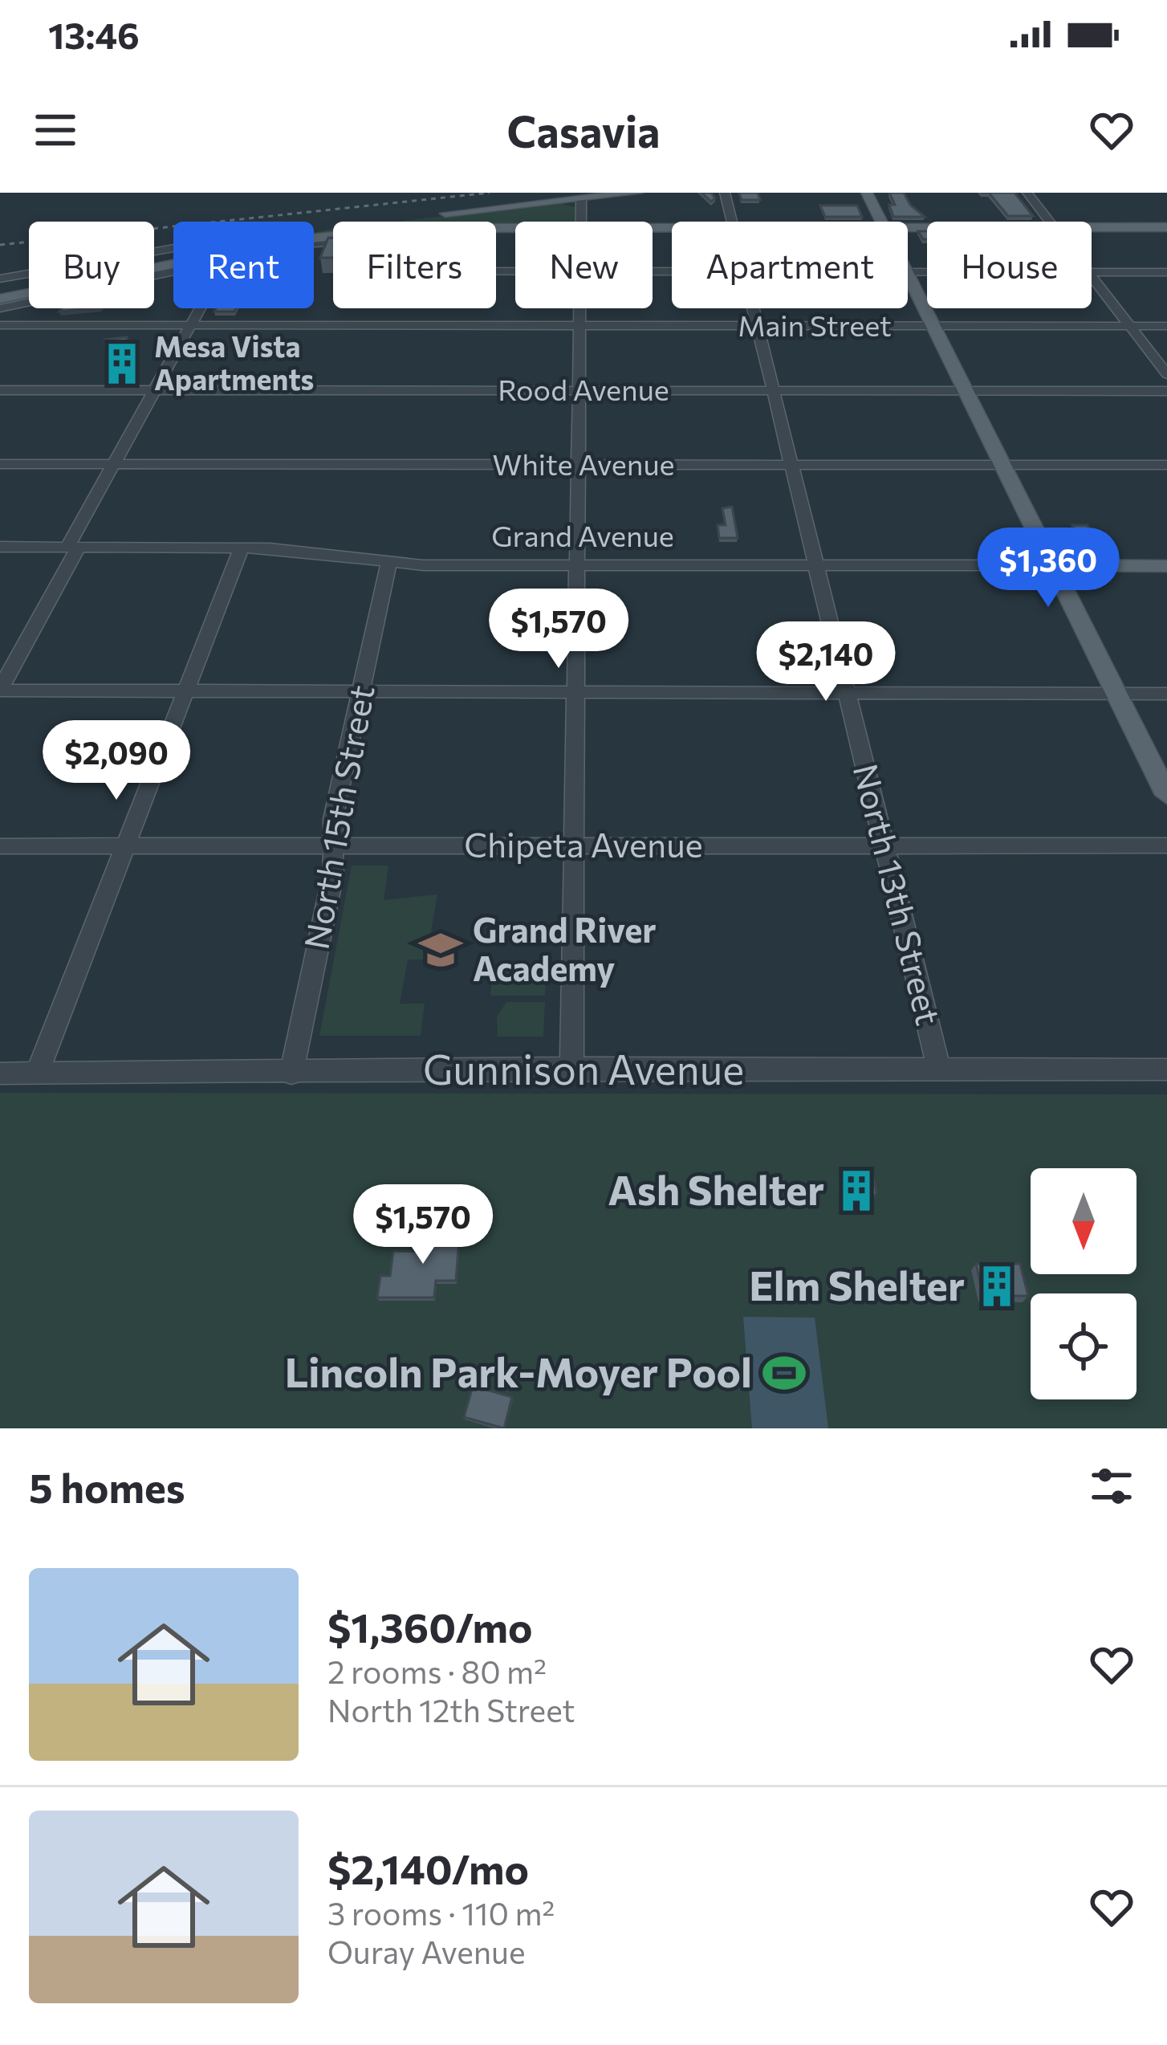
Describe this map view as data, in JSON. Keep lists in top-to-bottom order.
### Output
{
  "streets": {
    "main road": ["Grand Avenue"],
    "street": [
      "Main Street",
      "Rood Avenue",
      "White Avenue",
      "North 15th Street",
      "Chipeta Avenue",
      "North 13th Street",
      "Gunnison Avenue"
    ]
  },
  "crossings": [
    ["Main Street", "North 13th Street"],
    ["Rood Avenue", "North 13th Street"],
    ["White Avenue", "North 13th Street"],
    ["Grand Avenue", "North 15th Street"],
    ["Grand Avenue", "North 13th Street"],
    ["North 15th Street", "Chipeta Avenue"],
    ["North 15th Street", "Gunnison Avenue"],
    ["Chipeta Avenue", "North 13th Street"],
    ["North 13th Street", "Gunnison Avenue"]
  ],
  "places": {
    "building": ["Mesa Vista Apartments", "Ash Shelter", "Elm Shelter"],
    "school or university": ["Grand River Academy"],
    "sports": ["Lincoln Park-Moyer Pool"]
  },
  "north": "bottom",
  "page": {
    "status": "13:46",
    "header": "Casavia",
    "chip": [
      "Buy",
      "Rent",
      "Filters",
      "New",
      "Apartment",
      "House"
    ],
    "price": [
      "$1,360",
      "$1,570",
      "$2,140",
      "$2,090",
      "$1,570"
    ],
    "heading": "5 homes",
    "list": [
      {
        "name": "$1,360/mo",
        "note": "2 rooms · 80 m² · North 12th Street"
      },
      {
        "name": "$2,140/mo",
        "note": "3 rooms · 110 m² · Ouray Avenue"
      }
    ]
  }
}
